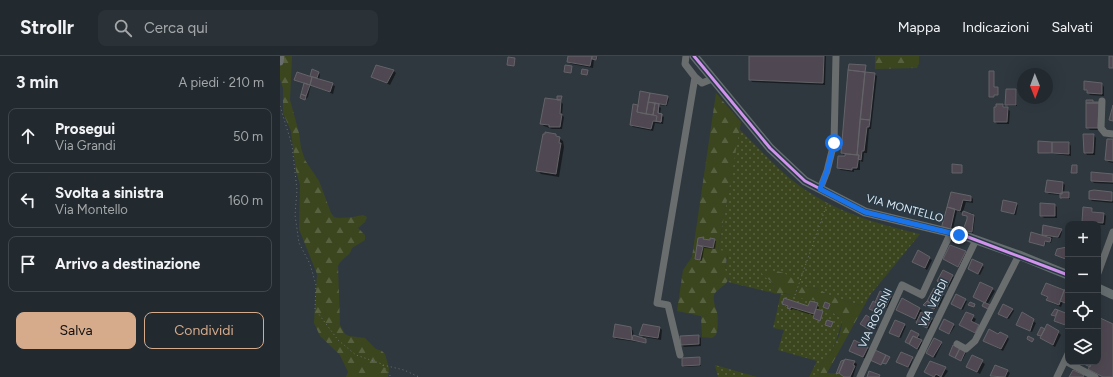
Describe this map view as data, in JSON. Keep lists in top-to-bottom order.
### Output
{
  "streets": {
    "main road": ["VIA MONTELLO"],
    "street": ["VIA VERDI", "VIA ROSSINI"]
  },
  "crossings": [
    ["VIA MONTELLO", "VIA VERDI"],
    ["VIA MONTELLO", "VIA ROSSINI"]
  ],
  "north": "bottom",
  "page": {
    "header": "Strollr",
    "search": "Cerca qui",
    "nav": ["Mappa", "Indicazioni", "Salvati"],
    "heading": ["3 min", "A piedi · 210 m"],
    "list": [
      ["Prosegui", "Via Grandi", "50 m"],
      ["Svolta a sinistra", "Via Montello", "160 m"],
      "Arrivo a destinazione"
    ],
    "map_buttons": ["+", "−"],
    "buttons": ["Salva", "Condividi"]
  }
}
